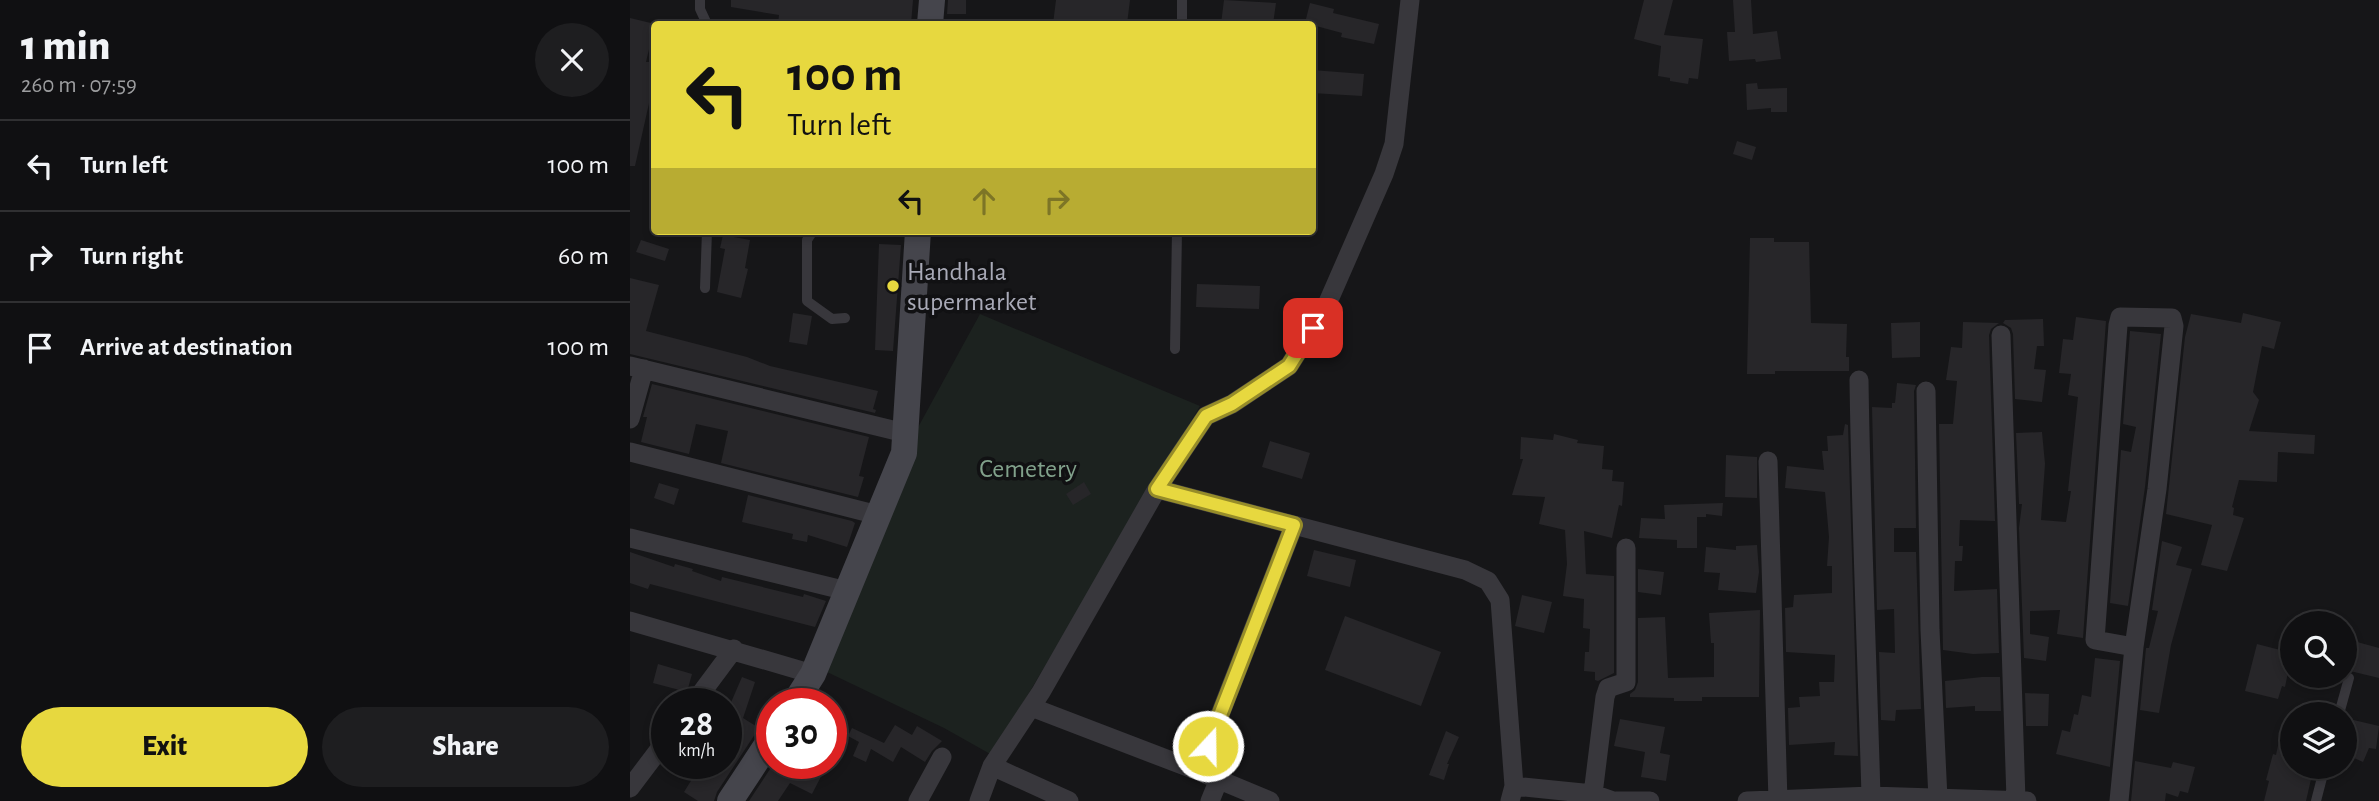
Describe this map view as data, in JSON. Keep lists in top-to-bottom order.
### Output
{
  "parks": ["Cemetery"],
  "places": ["Handhala supermarket"],
  "page": {
    "heading": ["1 min", "260 m · 07:59"],
    "turn": ["100 m", "Turn left"],
    "list": [
      {
        "name": "Turn left",
        "value": "100 m"
      },
      {
        "name": "Turn right",
        "value": "60 m"
      },
      {
        "name": "Arrive at destination",
        "value": "100 m"
      }
    ],
    "speed": "28 km/h",
    "limit": "30",
    "buttons": ["Exit", "Share"]
  }
}
